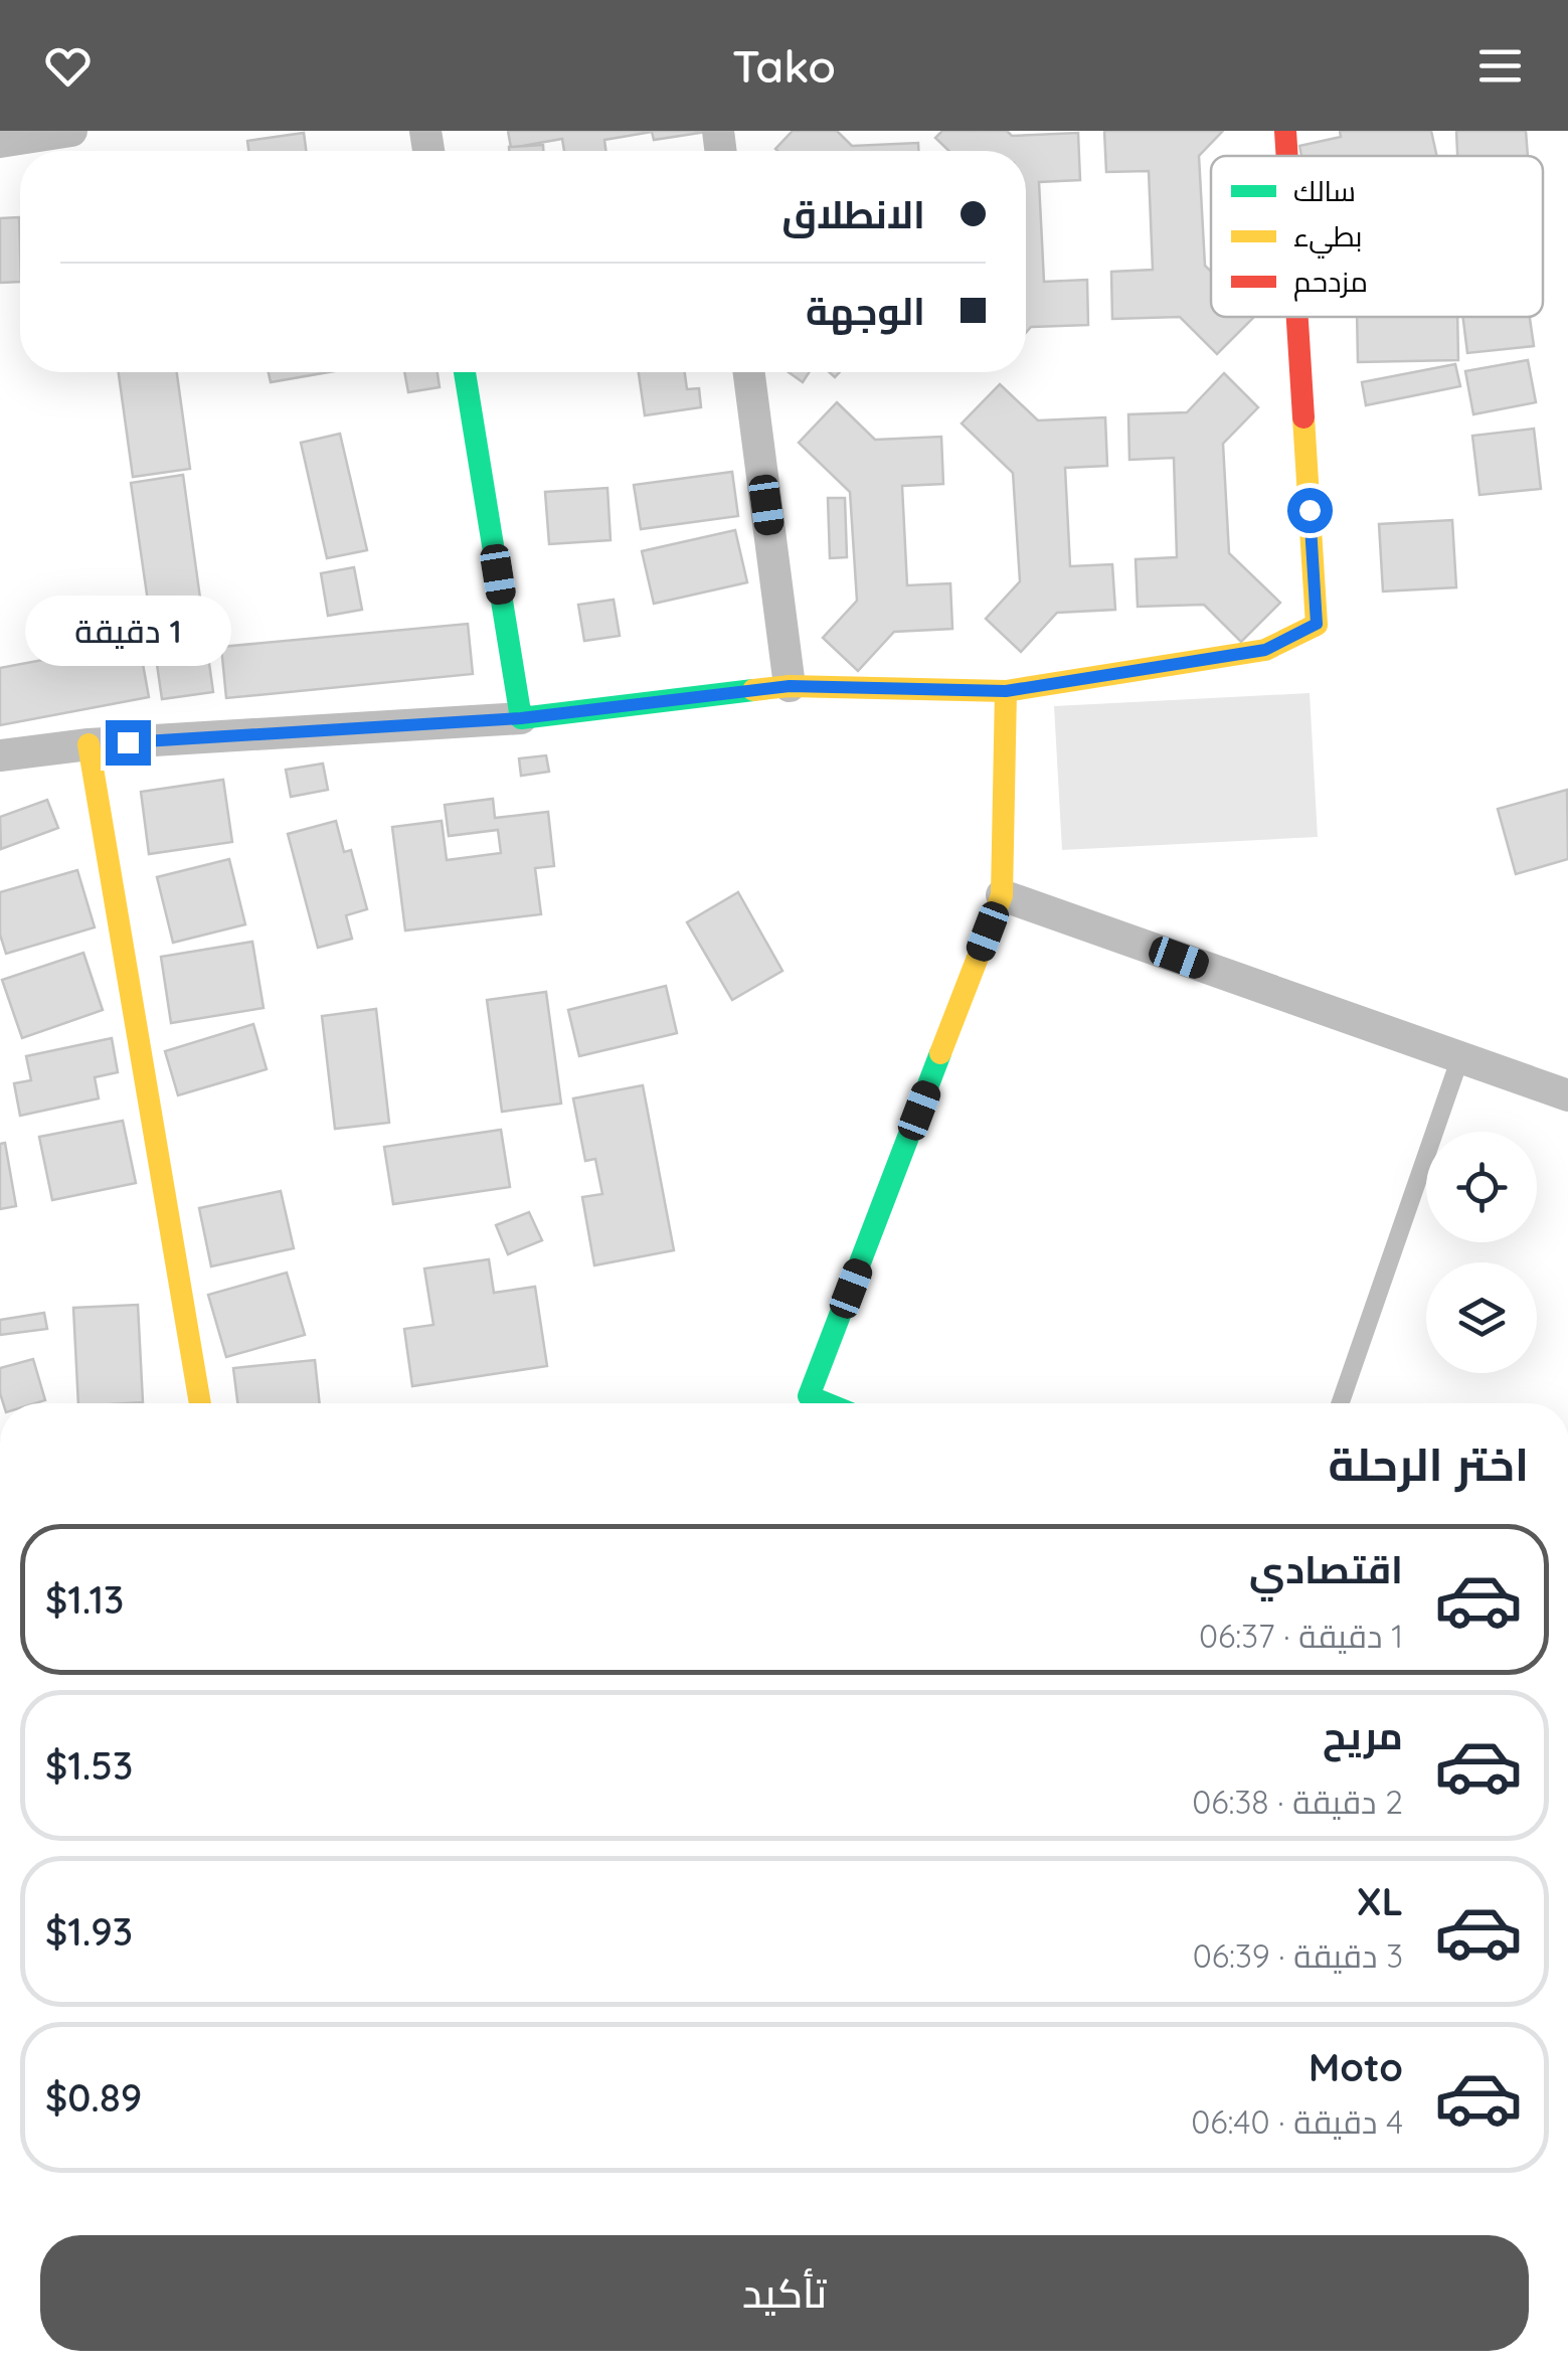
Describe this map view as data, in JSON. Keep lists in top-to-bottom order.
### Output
{
  "legend": ["سالك", "بطيء", "مزدحم"],
  "page": {
    "header": "Tako",
    "banner": ["الانطلاق", "الوجهة"],
    "bubble": "1 دقيقة",
    "heading": "اختر الرحلة",
    "list": [
      {
        "name": "اقتصادي",
        "note": "1 دقيقة · 06:37",
        "value": "$1.13"
      },
      {
        "name": "مريح",
        "note": "2 دقيقة · 06:38",
        "value": "$1.53"
      },
      {
        "name": "XL",
        "note": "3 دقيقة · 06:39",
        "value": "$1.93"
      },
      {
        "name": "Moto",
        "note": "4 دقيقة · 06:40",
        "value": "$0.89"
      }
    ],
    "buttons": "تأكيد"
  }
}
